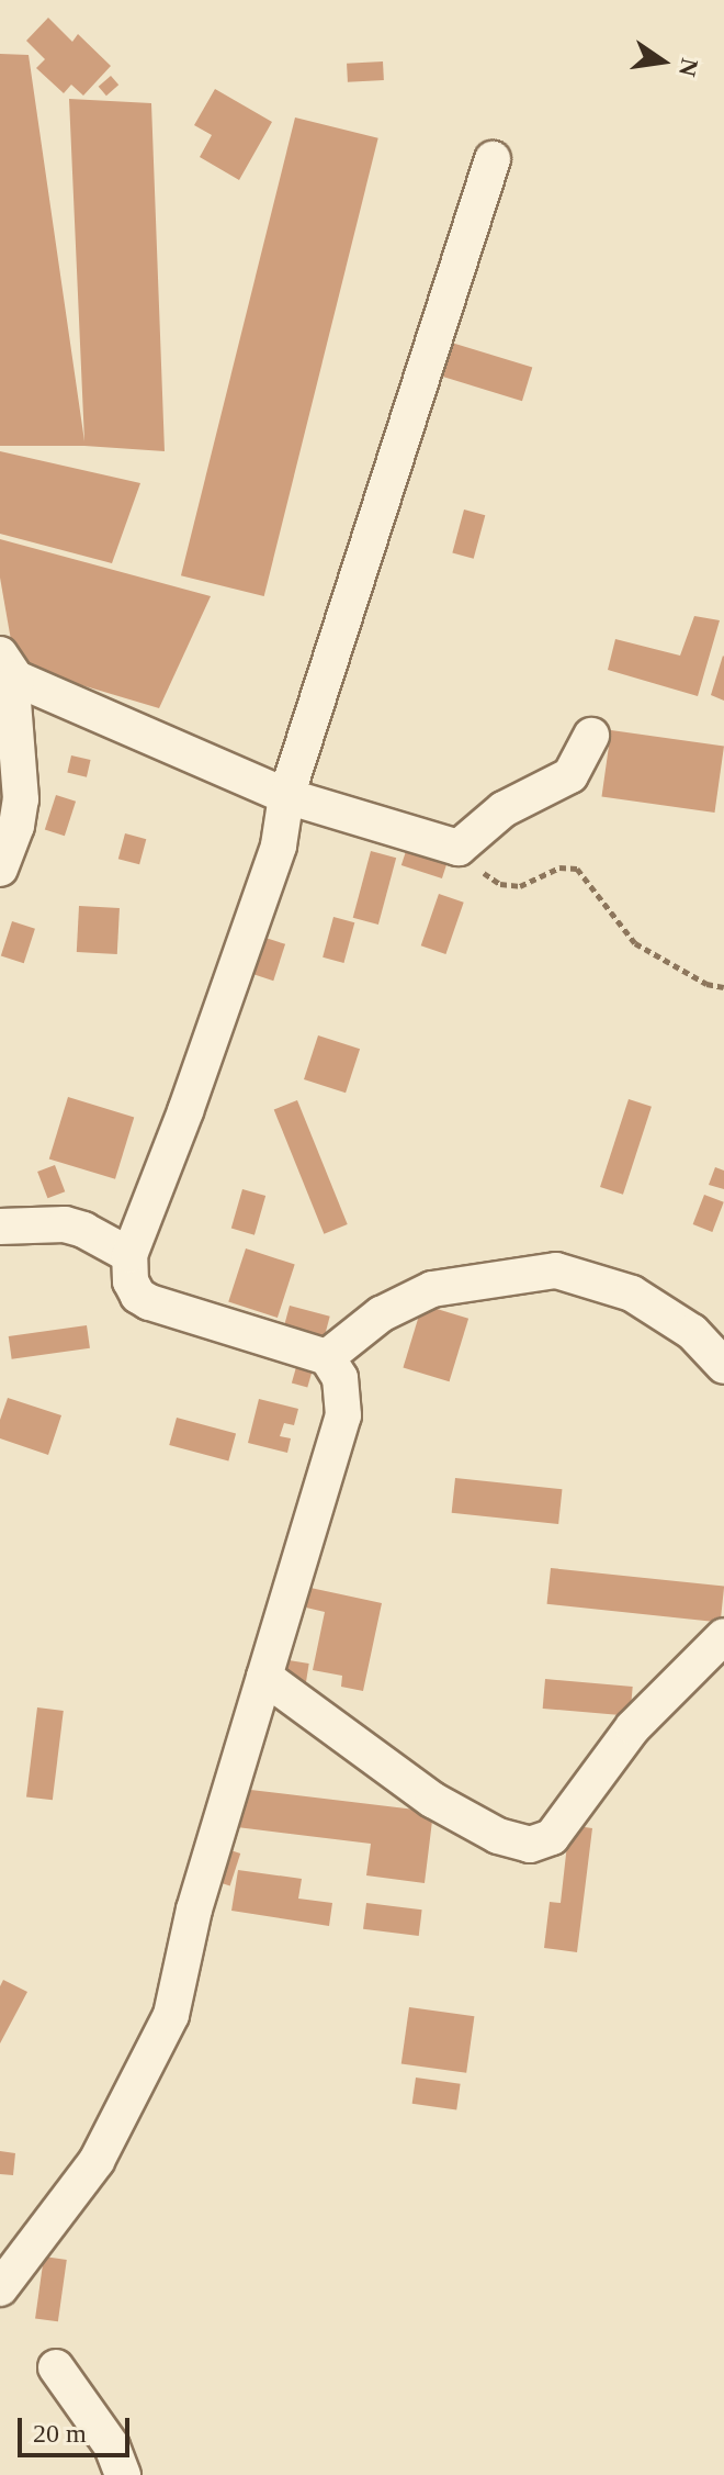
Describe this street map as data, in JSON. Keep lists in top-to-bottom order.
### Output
{
  "scale_bar": "20 m",
  "north": "right"
}
